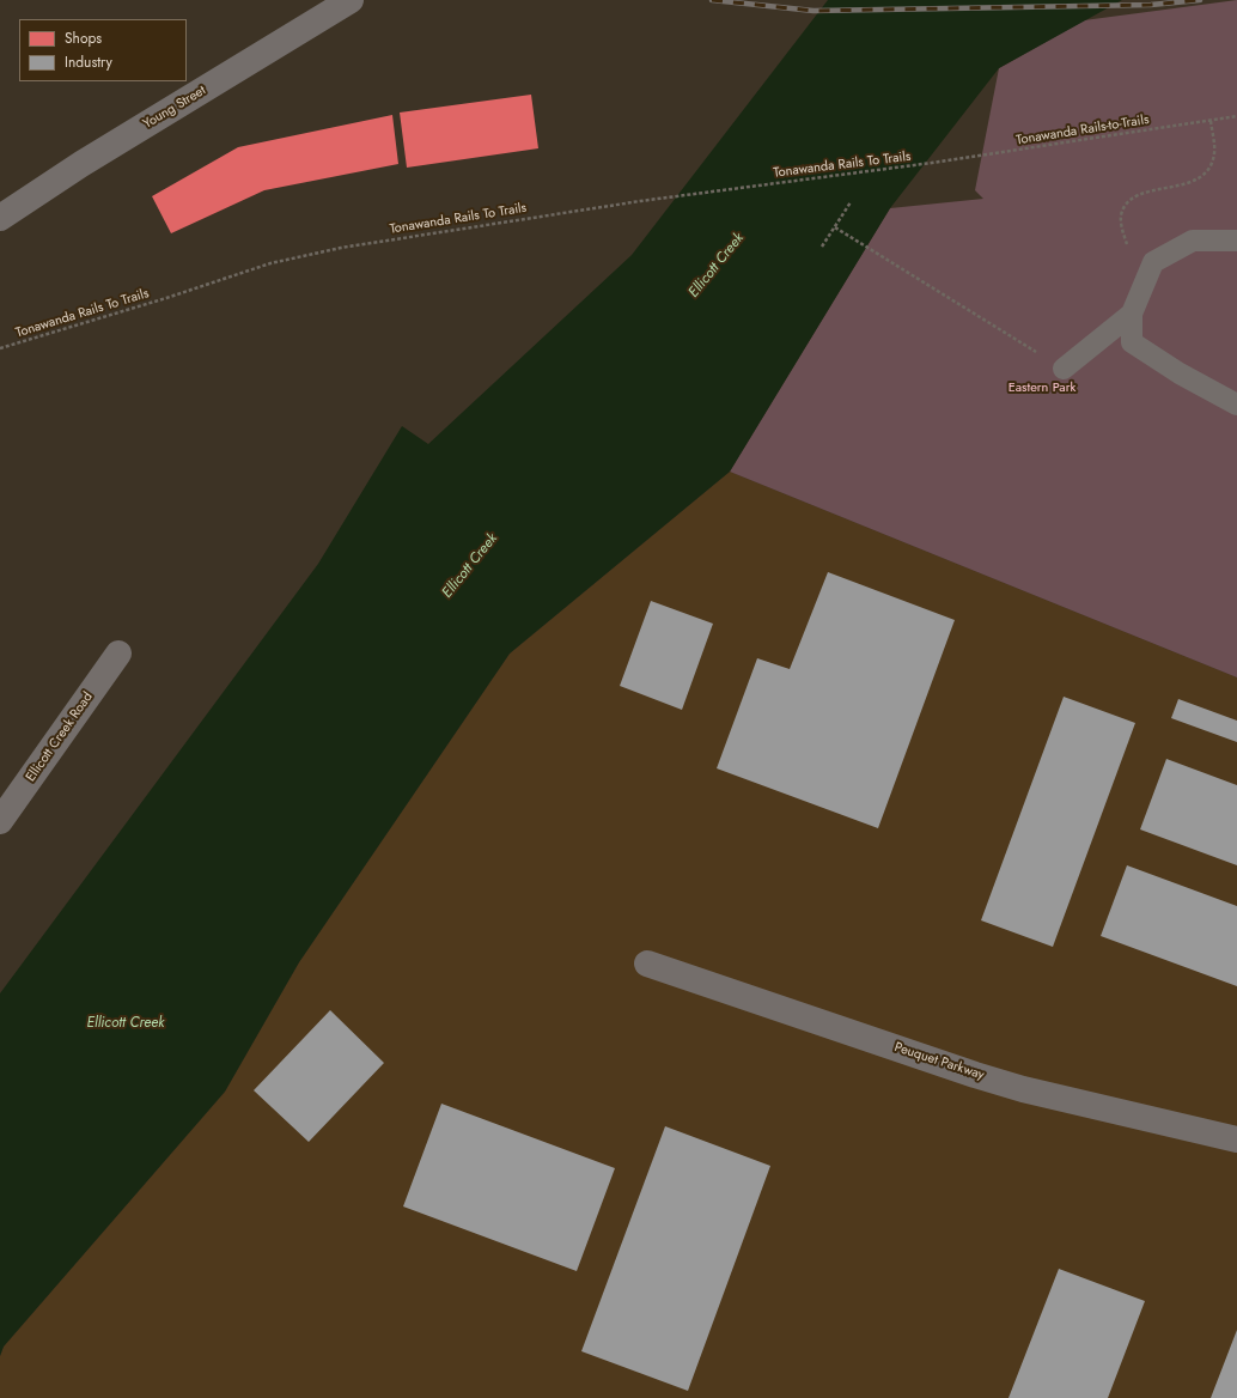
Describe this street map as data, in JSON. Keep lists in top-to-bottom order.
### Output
{
  "streets": {
    "street": ["Young Street", "Ellicott Creek Road", "Peuquet Parkway"],
    "path": ["Tonawanda Rails-to-Trails", "Tonawanda Rails To Trails"]
  },
  "crossings": [
    ["Tonawanda Rails-to-Trails", "Tonawanda Rails To Trails"]
  ],
  "water": ["Ellicott Creek"],
  "parks": ["Eastern Park"],
  "legend": ["Shops", "Industry"]
}
